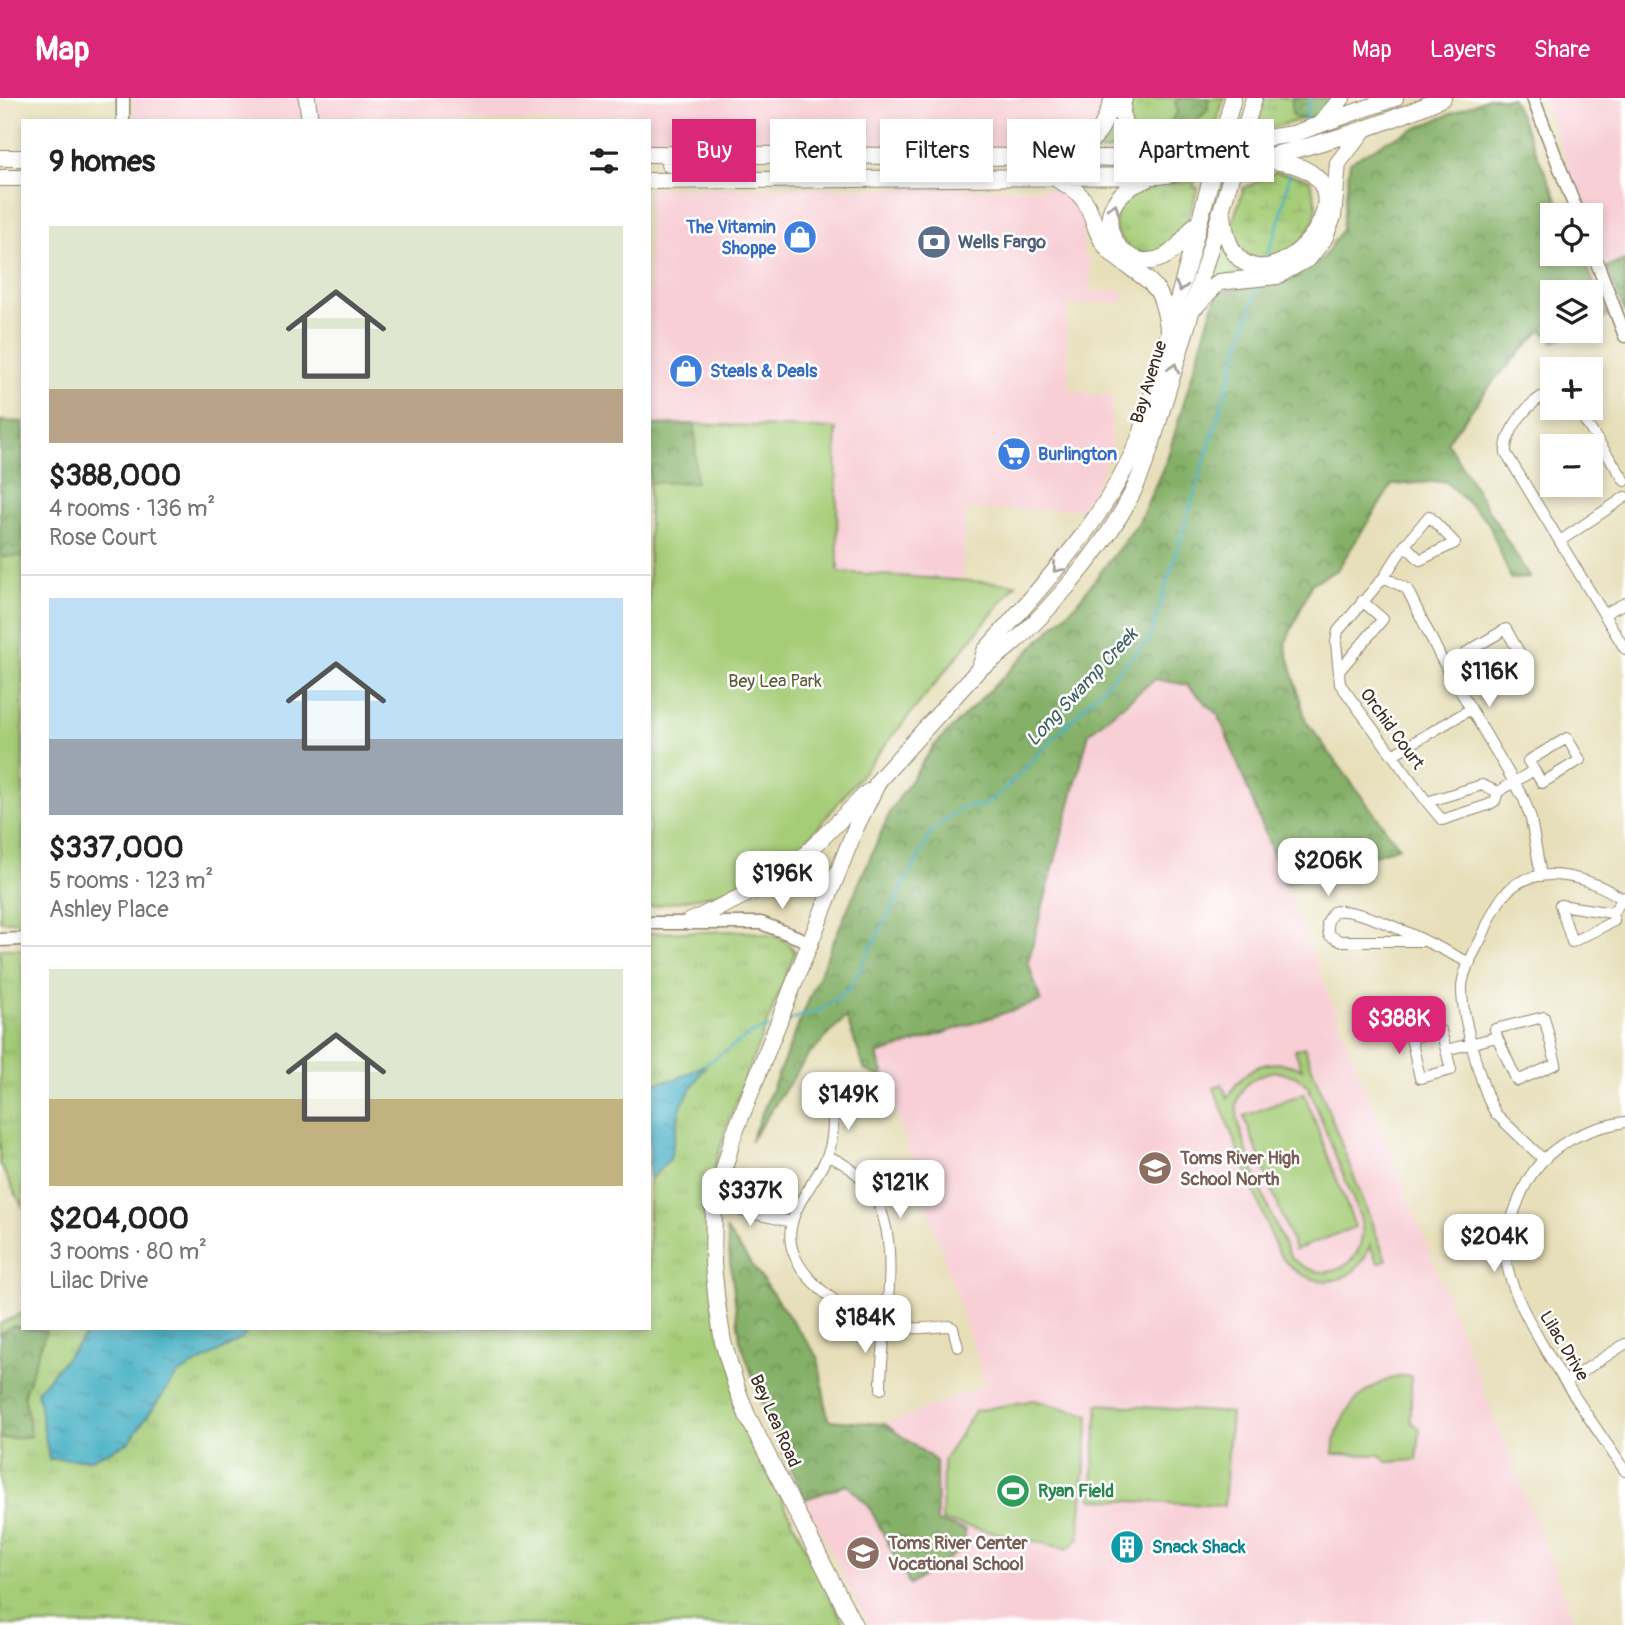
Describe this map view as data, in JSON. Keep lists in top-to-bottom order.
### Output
{
  "streets": {
    "main road": ["Bay Avenue", "Bey Lea Road"],
    "street": ["Orchid Court", "Lilac Drive"]
  },
  "crossings": [
    ["Bay Avenue", "Bey Lea Road"]
  ],
  "water": ["Long Swamp Creek"],
  "parks": ["Bey Lea Park"],
  "places": {
    "shop": ["The Vitamin Shoppe", "Steals & Deals"],
    "bank": ["Wells Fargo"],
    "supermarket": ["Burlington"],
    "school or university": ["Toms River High School North", "Toms River Center Vocational School"],
    "sports": ["Ryan Field"],
    "building": ["Snack Shack"]
  },
  "page": {
    "header": "Map",
    "nav": ["Map", "Layers", "Share"],
    "chip": [
      "Buy",
      "Rent",
      "Filters",
      "New",
      "Apartment"
    ],
    "heading": "9 homes",
    "map_buttons": ["+", "−"],
    "list": [
      {
        "name": "$388,000",
        "note": "4 rooms · 136 m² · Rose Court"
      },
      {
        "name": "$337,000",
        "note": "5 rooms · 123 m² · Ashley Place"
      },
      {
        "name": "$204,000",
        "note": "3 rooms · 80 m² · Lilac Drive"
      }
    ],
    "price": [
      "$116K",
      "$206K",
      "$196K",
      "$388K",
      "$149K",
      "$121K",
      "$337K",
      "$204K",
      "$184K"
    ]
  }
}
